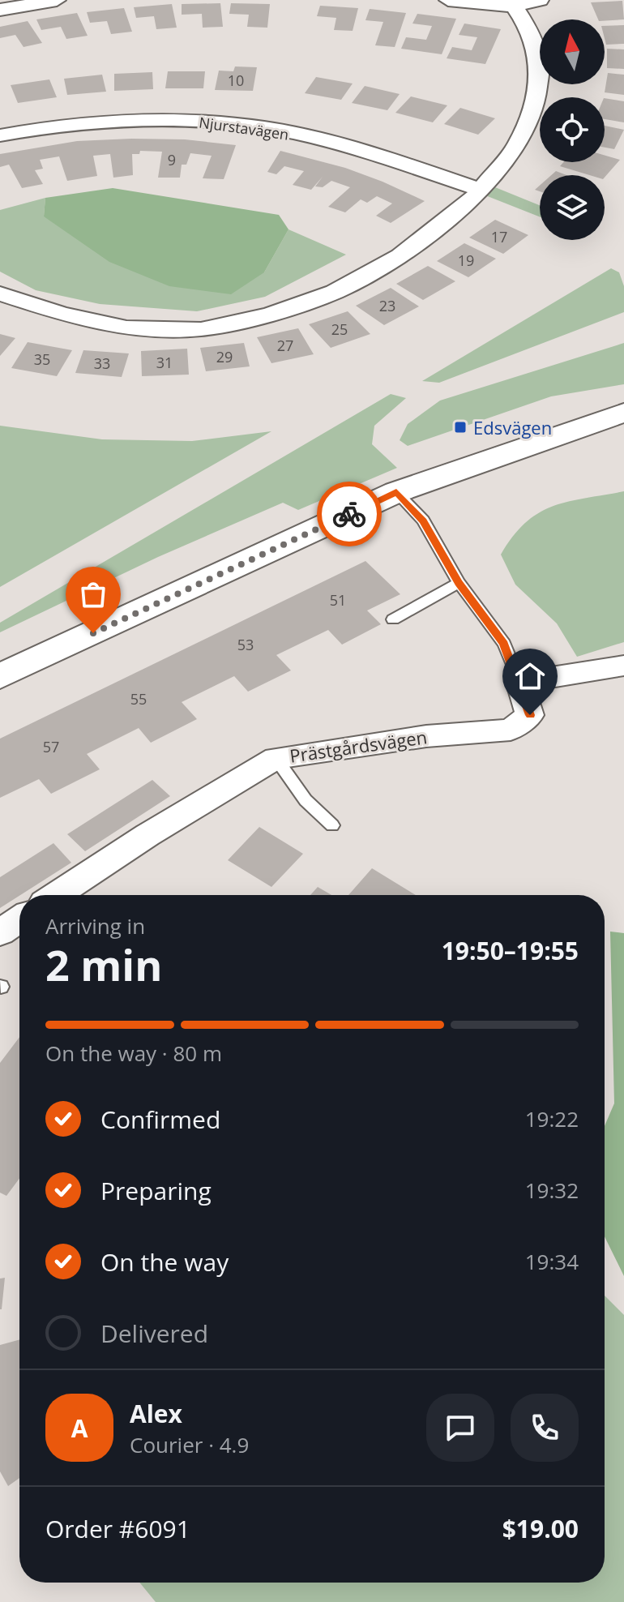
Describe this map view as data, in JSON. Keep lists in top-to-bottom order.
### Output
{
  "streets": {
    "street": ["Njurstavägen", "Prästgårdsvägen"]
  },
  "places": {
    "transit": ["Edsvägen"]
  },
  "house_numbers": [
    "10",
    "9",
    "17",
    "19",
    "23",
    "25",
    "27",
    "29",
    "35",
    "31",
    "33",
    "51",
    "53",
    "55",
    "57"
  ],
  "north": "top",
  "page": {
    "heading": ["2 min", "Arriving in", "19:50–19:55"],
    "panel": [
      "Alex",
      "Courier · 4.9",
      "Order #6091",
      "$19.00"
    ],
    "bar": "On the way · 80 m",
    "list": [
      ["Confirmed", "19:22"],
      ["Preparing", "19:32"],
      ["On the way", "19:34"],
      "Delivered"
    ],
    "round": "A"
  }
}
